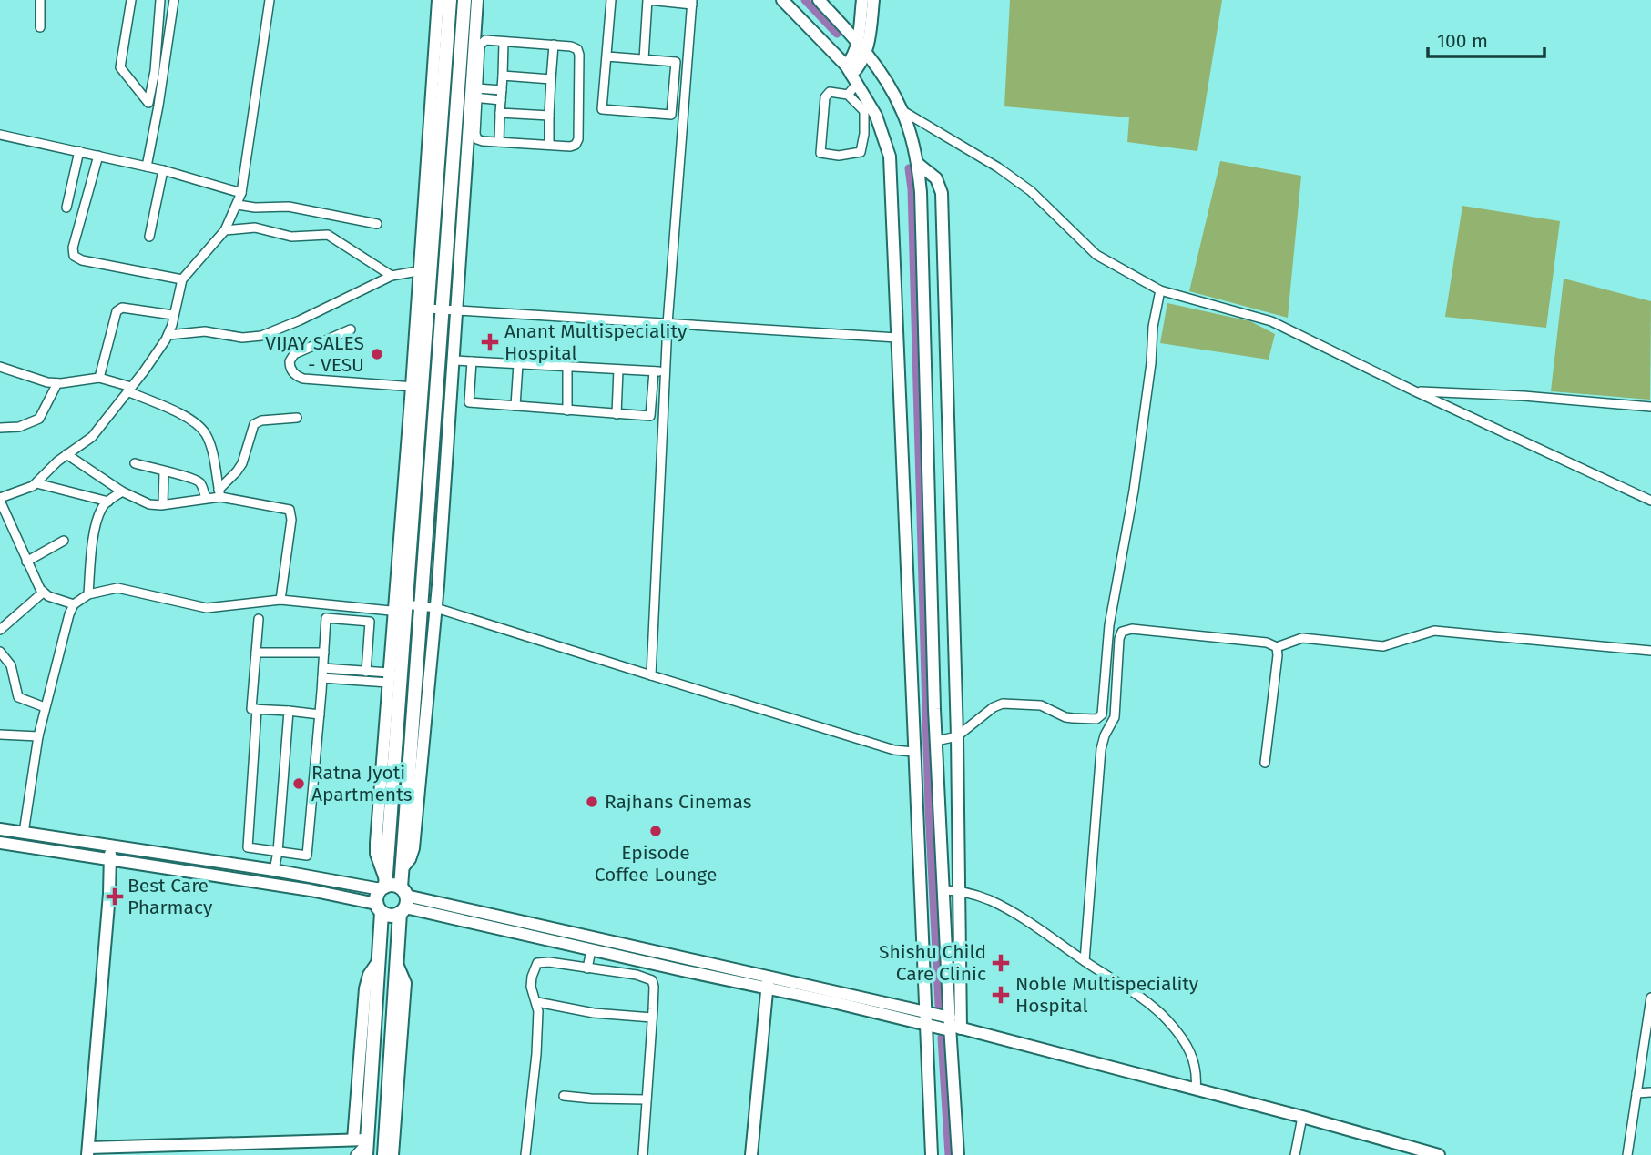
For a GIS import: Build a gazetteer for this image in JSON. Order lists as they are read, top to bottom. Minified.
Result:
{"places":{"health":["Anant Multispeciality Hospital","Best Care Pharmacy","Shishu Child Care Clinic","Noble Multispeciality Hospital"],"other":["VIJAY SALES - VESU","Ratna Jyoti Apartments","Rajhans Cinemas","Episode Coffee Lounge"]},"scale_bar":"100 m"}
